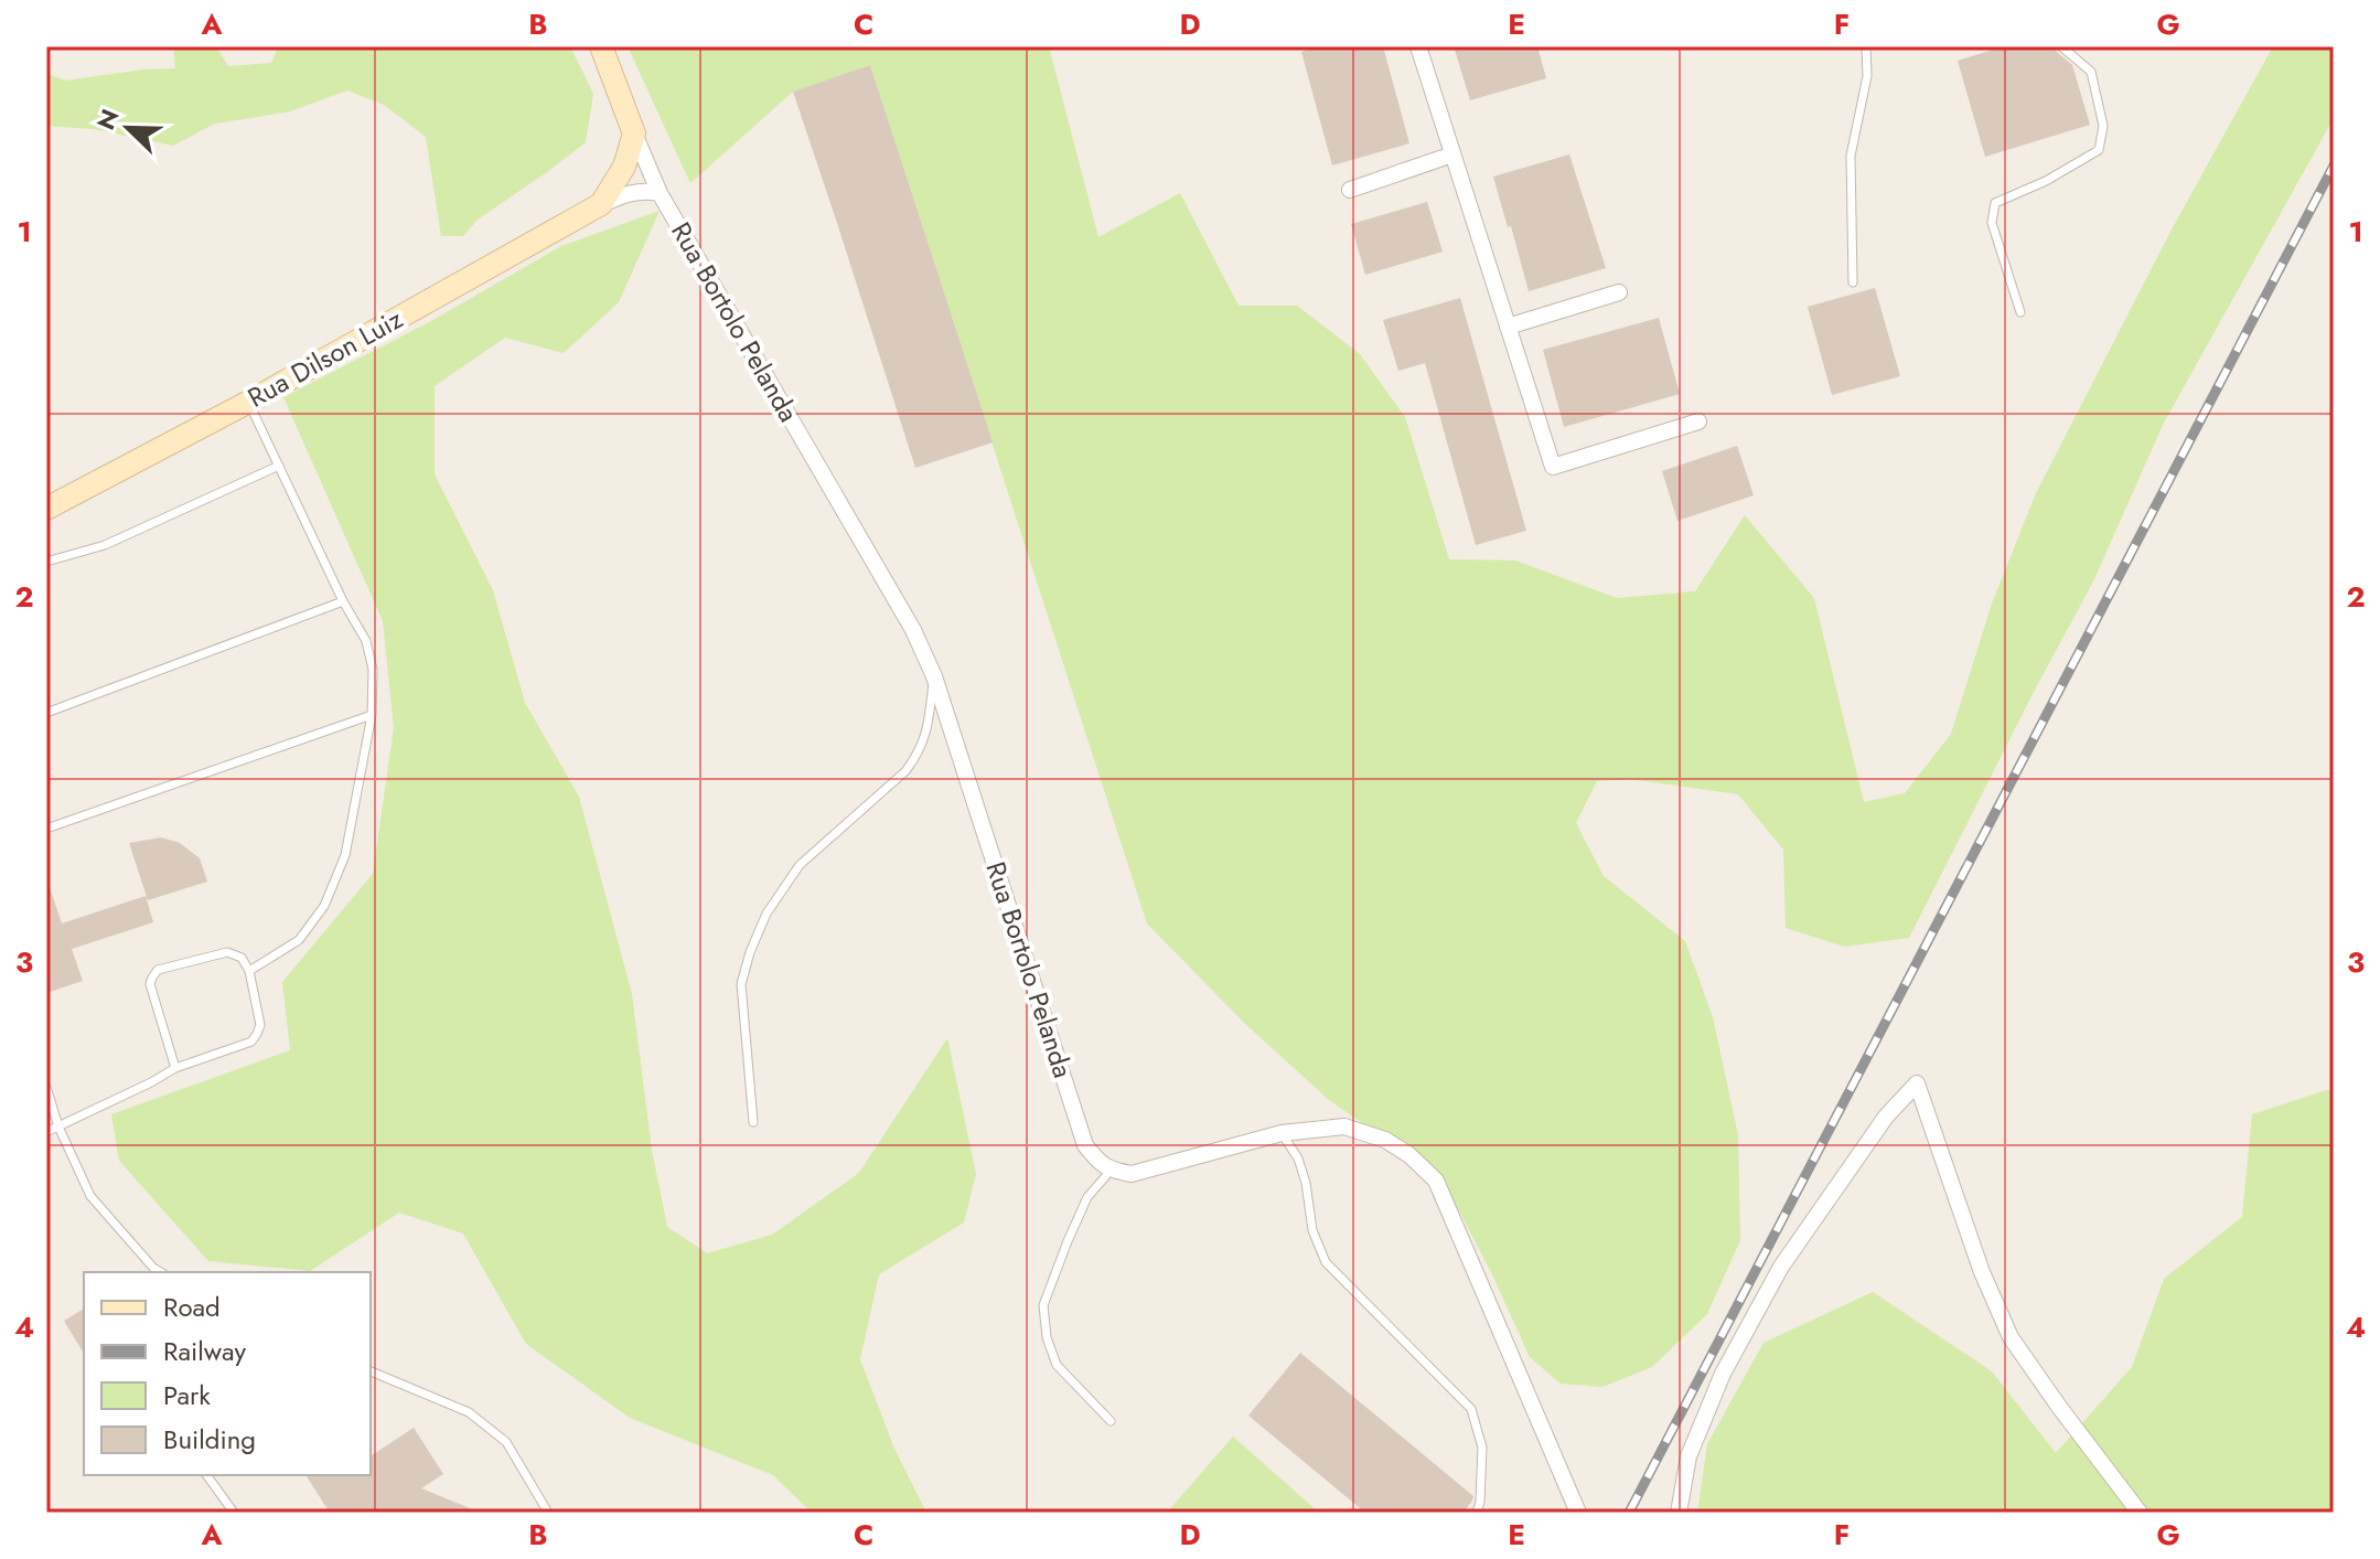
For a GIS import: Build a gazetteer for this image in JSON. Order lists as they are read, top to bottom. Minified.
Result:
{"streets":{"street":["Rua Bortolo Pelanda","Rua Dilson Luiz"]},"legend":["Road","Railway","Park","Building"],"north":"top left","grid":{"columns":["A","B","C","D","E","F","G"],"rows":["1","2","3","4"]}}
